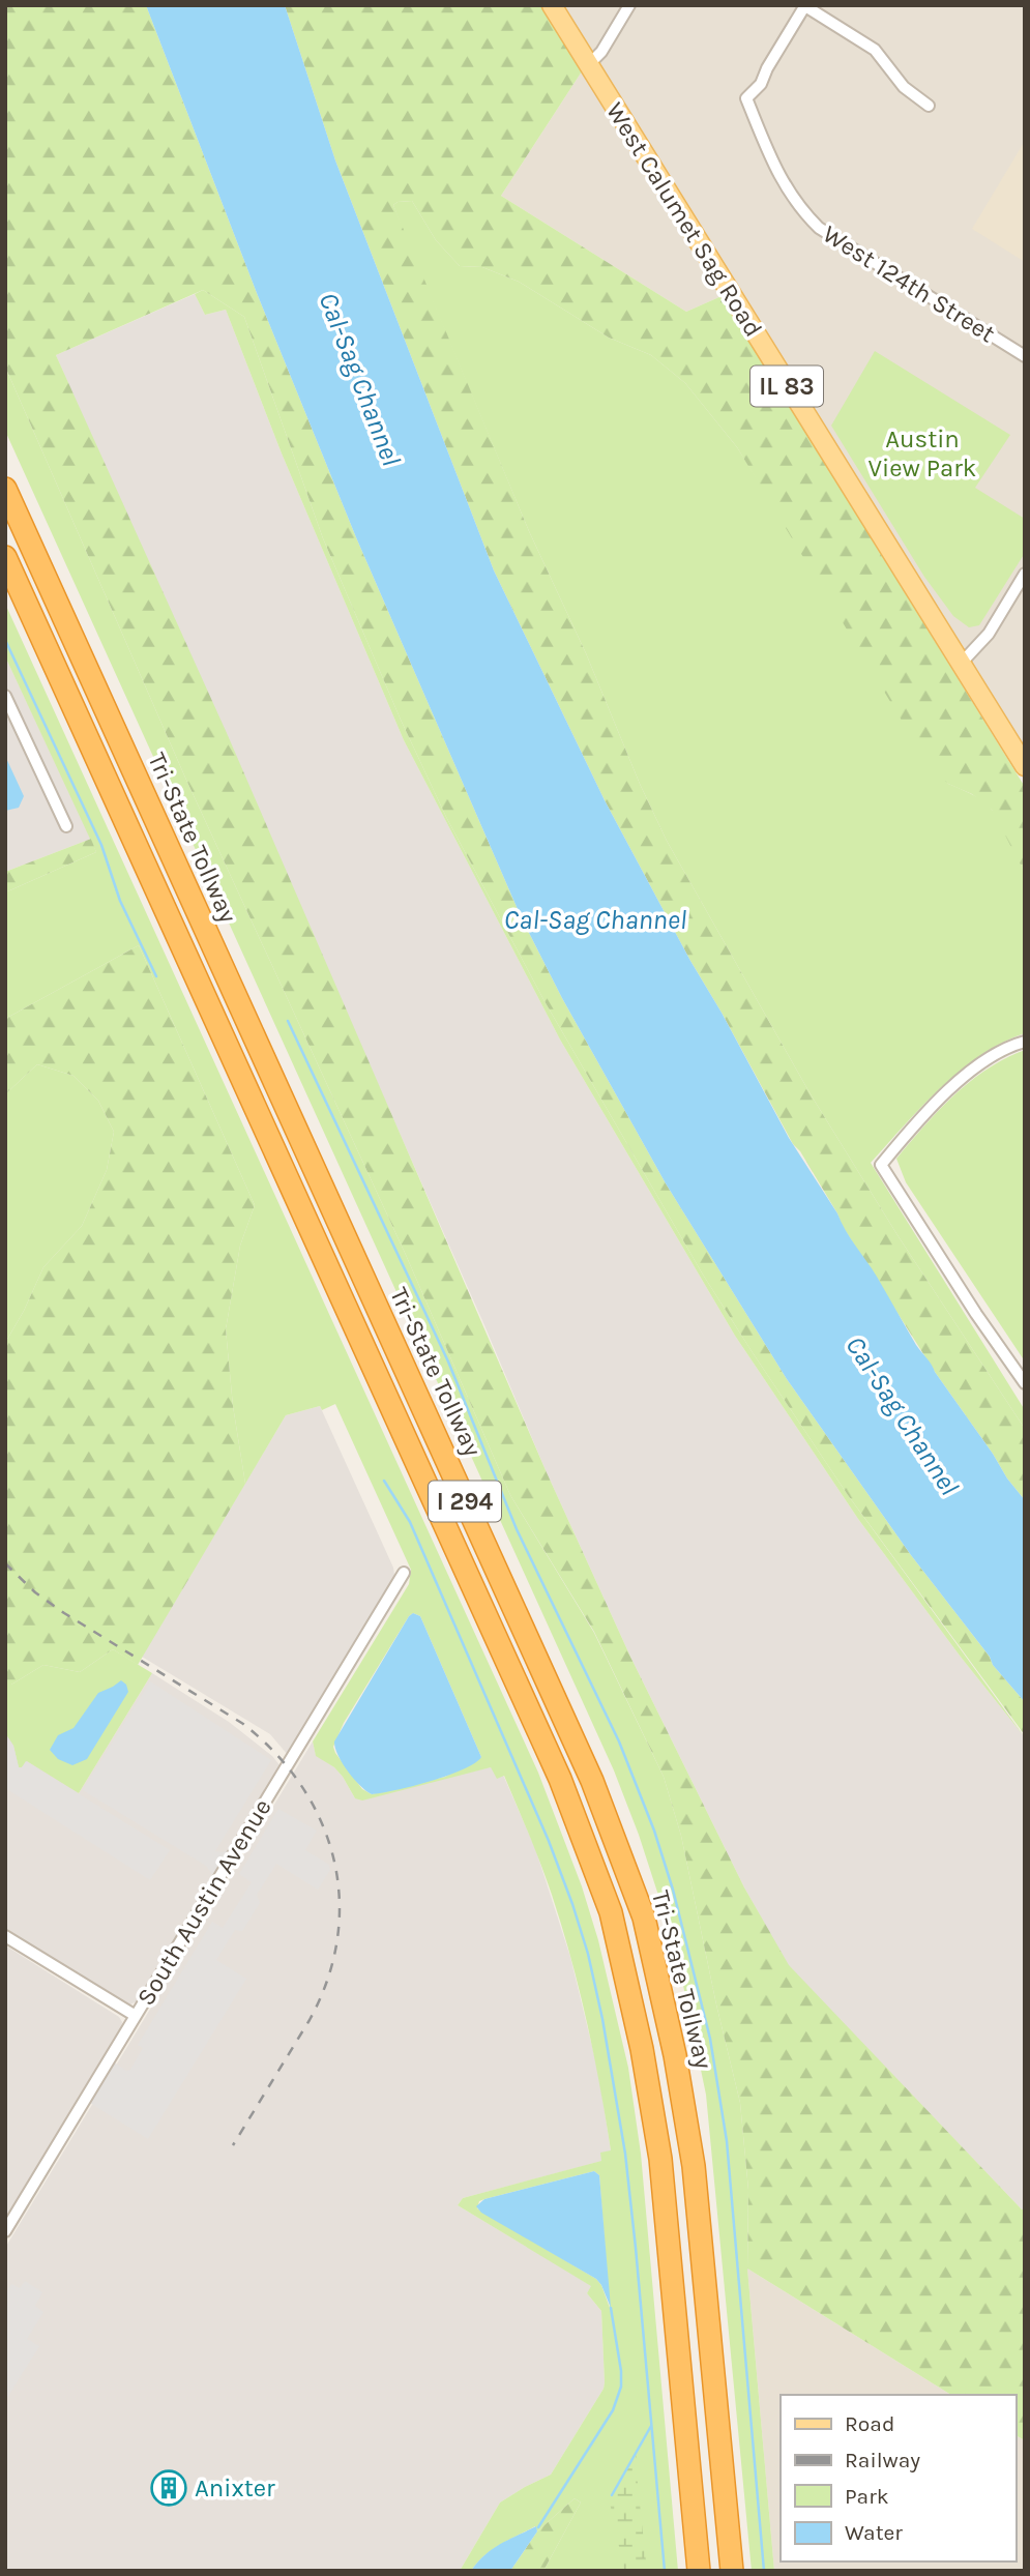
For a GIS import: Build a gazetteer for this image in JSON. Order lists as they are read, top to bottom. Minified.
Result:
{"streets":{"highway":["Tri-State Tollway","I 294"],"main road":["West Calumet Sag Road","IL 83"],"street":["West 124th Street","South Austin Avenue"]},"water":["Cal-Sag Channel"],"parks":["Austin View Park"],"places":{"building":["Anixter"]},"legend":["Road","Railway","Park","Water"]}
